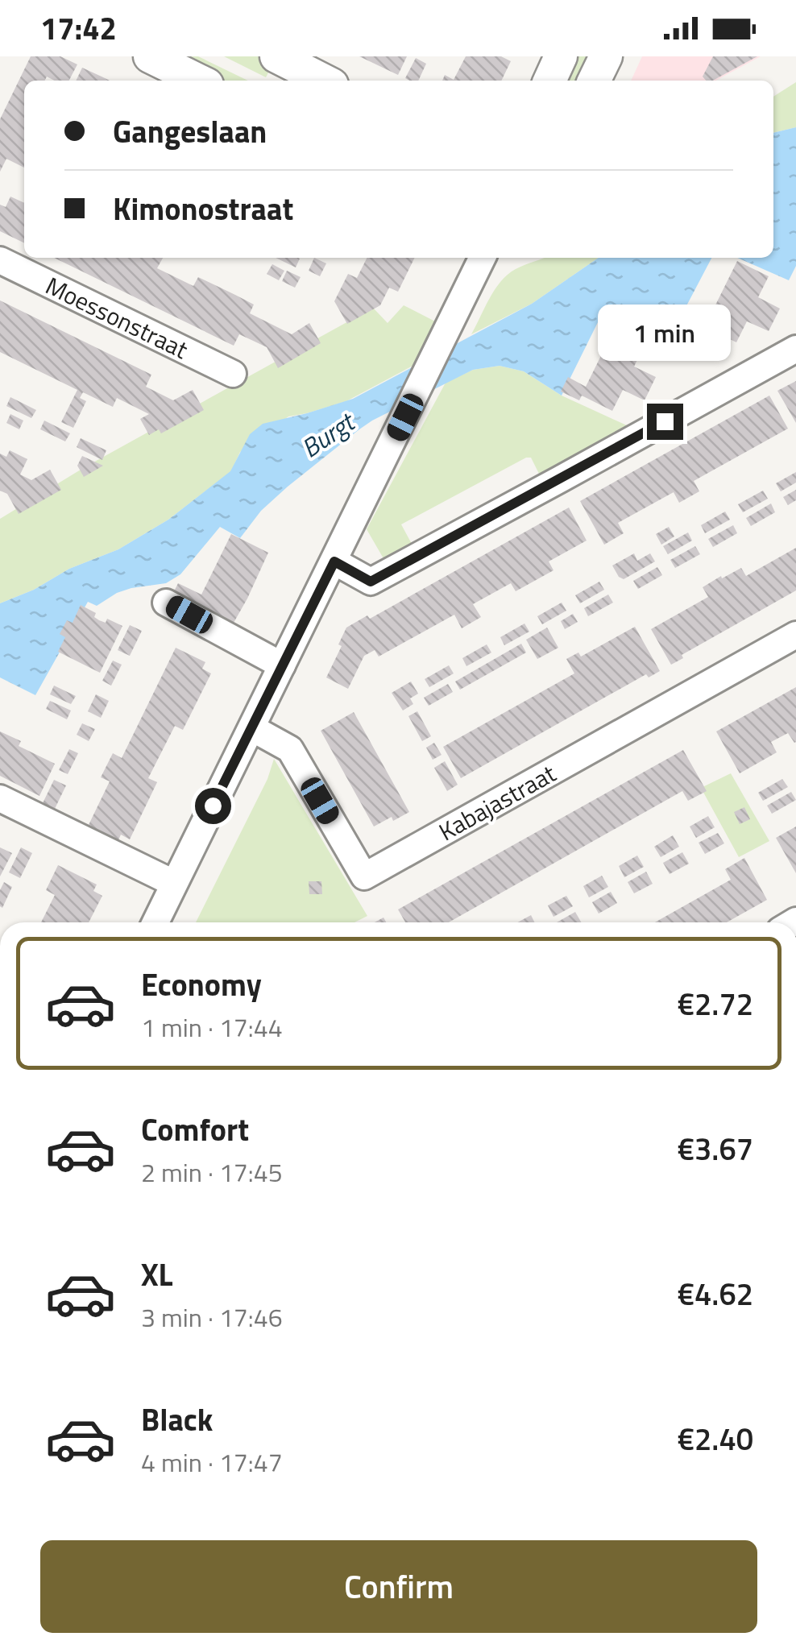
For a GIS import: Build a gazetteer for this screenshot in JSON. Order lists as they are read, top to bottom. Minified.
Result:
{"streets":{"street":["Moessonstraat","Kabajastraat"]},"water":["Burgt"],"page":{"status":"17:42","banner":["Gangeslaan","Kimonostraat"],"bubble":"1 min","list":[{"name":"Economy","note":"1 min · 17:44","value":"€2.72"},{"name":"Comfort","note":"2 min · 17:45","value":"€3.67"},{"name":"XL","note":"3 min · 17:46","value":"€4.62"},{"name":"Black","note":"4 min · 17:47","value":"€2.40"}],"buttons":"Confirm"}}
